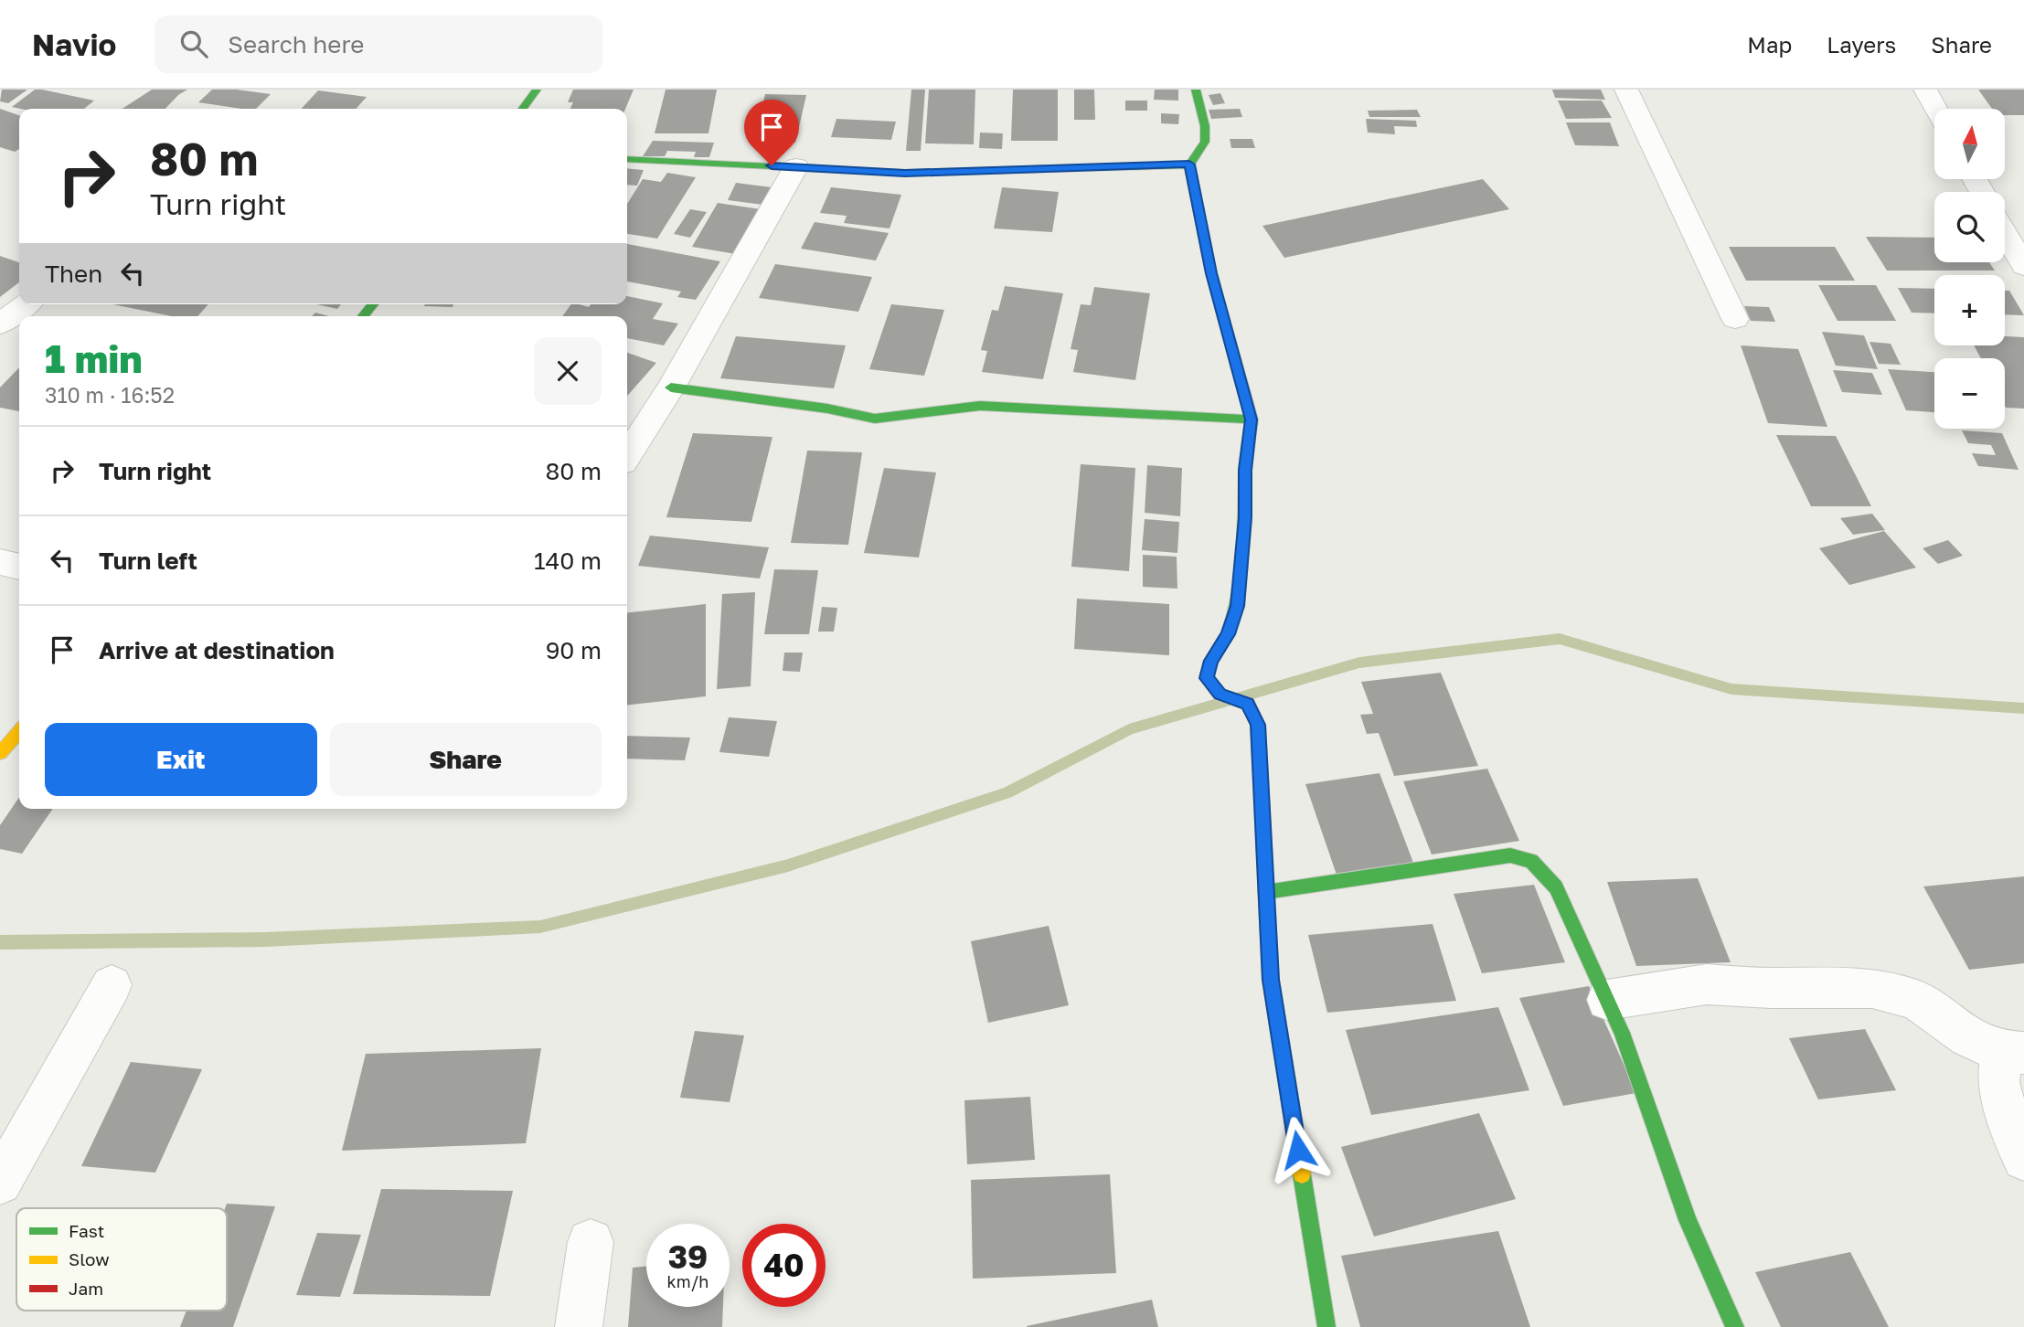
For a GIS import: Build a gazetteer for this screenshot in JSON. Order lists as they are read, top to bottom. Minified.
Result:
{"legend":["Fast","Slow","Jam"],"north":"top","page":{"header":"Navio","search":"Search here","nav":["Map","Layers","Share"],"map_buttons":["+","−"],"turn":["80 m","Turn right"],"then":"Then","heading":["1 min","310 m · 16:52"],"list":[{"name":"Turn right","value":"80 m"},{"name":"Turn left","value":"140 m"},{"name":"Arrive at destination","value":"90 m"}],"buttons":["Exit","Share"],"speed":"39 km/h","limit":"40"}}
